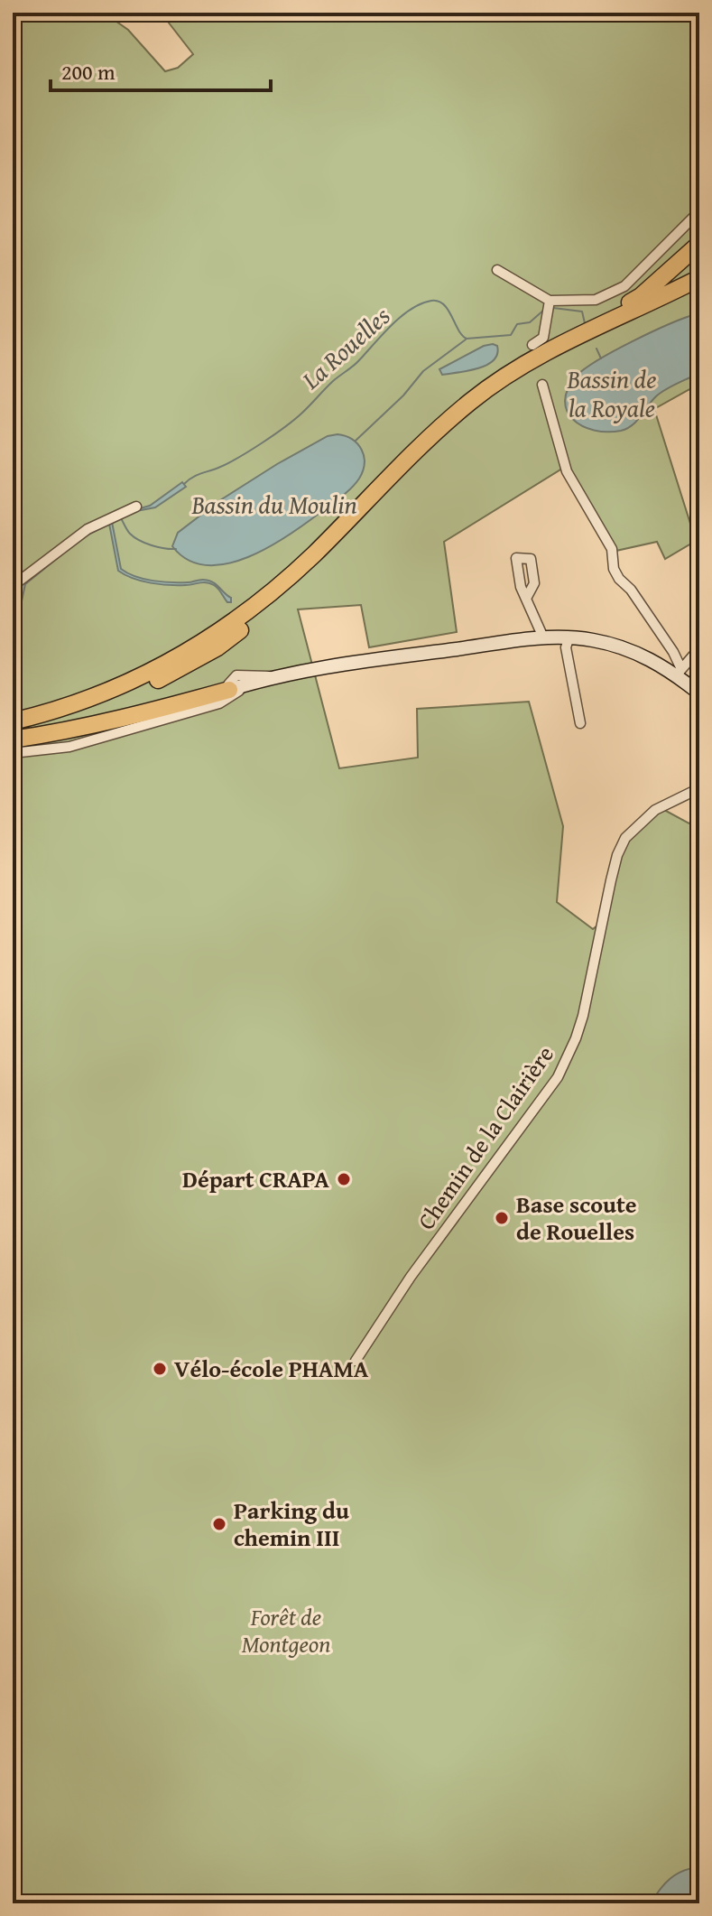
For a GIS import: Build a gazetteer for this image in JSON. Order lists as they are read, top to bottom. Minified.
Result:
{"streets":{"street":["Chemin de la Clairière"]},"water":["La Rouelles","Bassin de la Royale","Bassin du Moulin"],"parks":["Forêt de Montgeon"],"places":["Départ CRAPA","Base scoute de Rouelles","Vélo-école PHAMA","Parking du chemin III"],"scale_bar":"200 m"}
